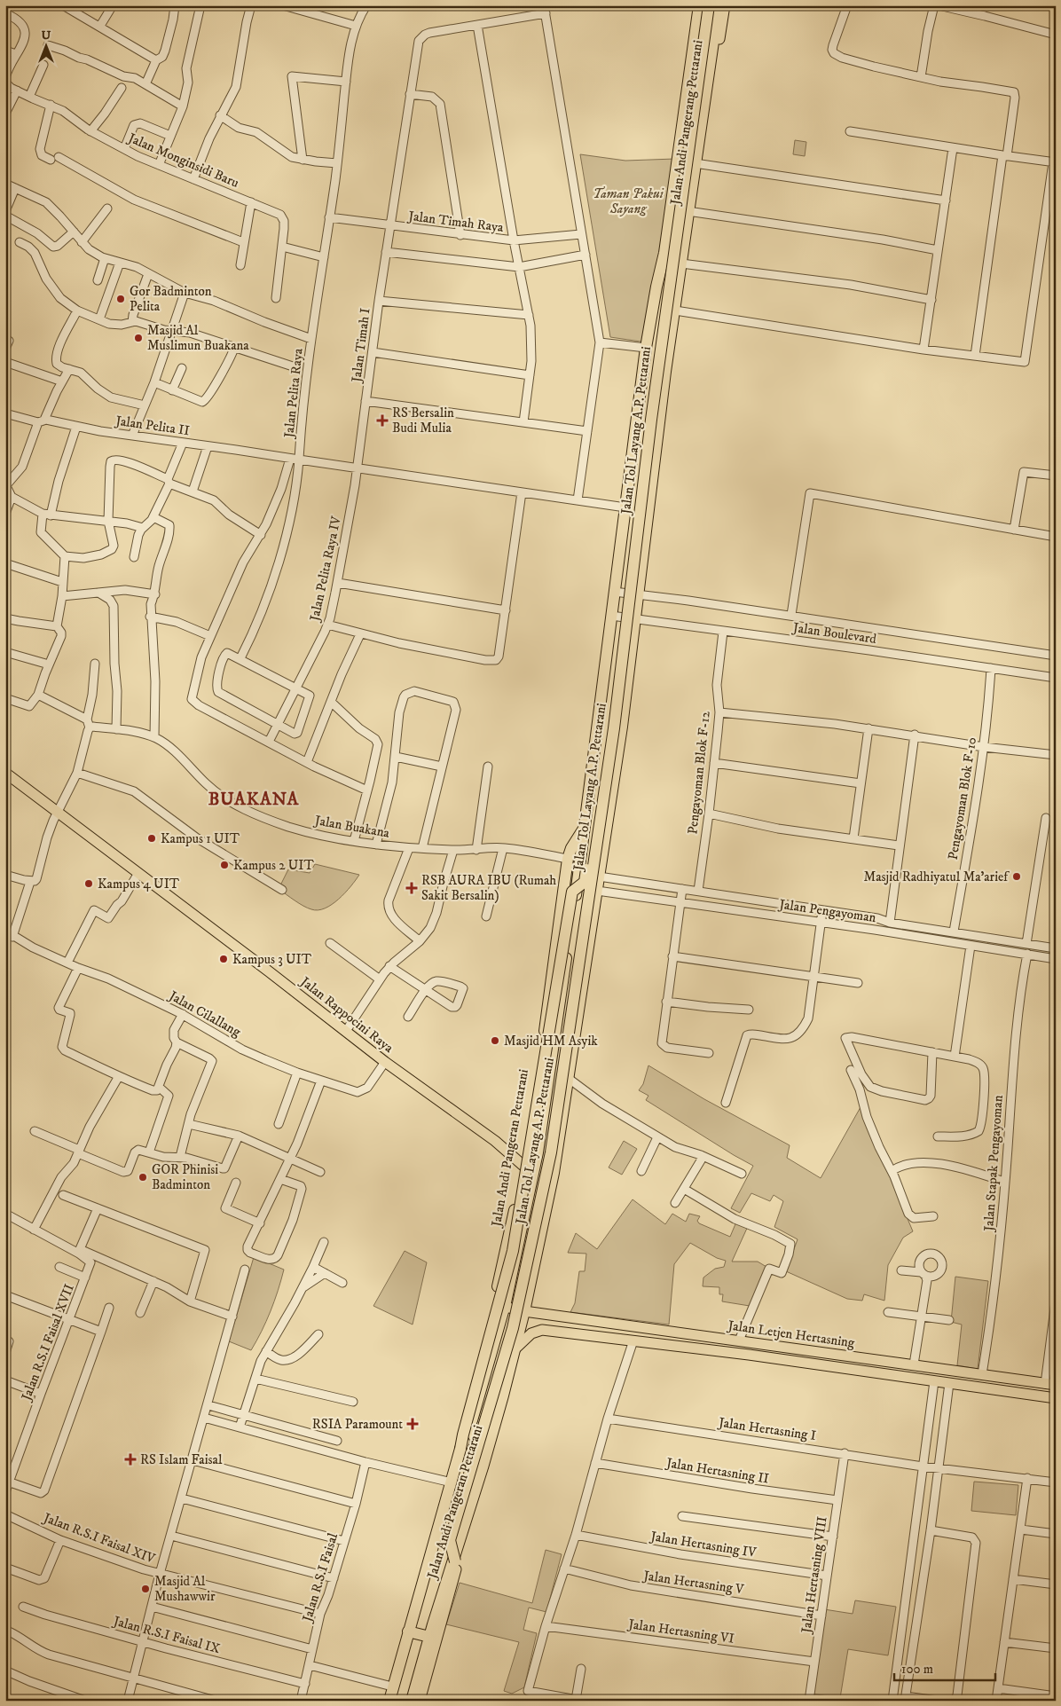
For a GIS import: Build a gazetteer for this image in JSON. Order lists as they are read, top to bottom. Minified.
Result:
{"streets":{"highway":["Jalan Andi Pangerang Pettarani","Jalan Tol Layang A.P. Pettarani","Jalan Andi Pangeran Pettarani"],"main road":["Jalan Rappocini Raya","Jalan Letjen Hertasning"],"street":["Jalan Monginsidi Baru","Jalan Timah Raya","Jalan Timah I","Jalan Pelita Raya","Jalan Pelita II","Jalan Pelita Raya IV","Jalan Boulevard","Pengayoman Blok F-12","Pengayoman Blok F-10","Jalan Buakana","Jalan Pengayoman","Jalan Cilallang","Jalan Stapak Pengayoman","Jalan R.S.I Faisal XVII","Jalan Hertasning I","Jalan Hertasning II","Jalan R.S.I Faisal XIV","Jalan Hertasning IV","Jalan Hertasning VIII","Jalan R.S.I Faisal","Jalan Hertasning V","Jalan Hertasning VI","Jalan R.S.I Faisal IX"]},"crossings":[["Jalan Andi Pangerang Pettarani","Jalan Boulevard"],["Jalan Andi Pangerang Pettarani","Jalan Pengayoman"],["Jalan Andi Pangerang Pettarani","Jalan Andi Pangeran Pettarani"],["Jalan Timah Raya","Jalan Timah I"],["Jalan Timah Raya","Jalan Pelita Raya"],["Jalan Timah I","Jalan Pelita Raya IV"],["Jalan Pelita Raya","Jalan Pelita II"],["Jalan Tol Layang A.P. Pettarani","Jalan Andi Pangeran Pettarani"],["Jalan Boulevard","Pengayoman Blok F-12"],["Jalan Boulevard","Pengayoman Blok F-10"],["Jalan Boulevard","Jalan Andi Pangeran Pettarani"],["Pengayoman Blok F-12","Jalan Pengayoman"],["Pengayoman Blok F-10","Jalan Pengayoman"],["Jalan Buakana","Jalan Andi Pangeran Pettarani"],["Jalan Pengayoman","Jalan Stapak Pengayoman"],["Jalan Cilallang","Jalan Rappocini Raya"],["Jalan Rappocini Raya","Jalan Andi Pangeran Pettarani"],["Jalan Andi Pangeran Pettarani","Jalan Letjen Hertasning"],["Jalan Stapak Pengayoman","Jalan Letjen Hertasning"],["Jalan Hertasning I","Jalan Hertasning VIII"],["Jalan Hertasning II","Jalan Hertasning VIII"],["Jalan R.S.I Faisal XIV","Jalan R.S.I Faisal"],["Jalan Hertasning IV","Jalan Hertasning VIII"],["Jalan Hertasning VIII","Jalan Hertasning V"],["Jalan Hertasning VIII","Jalan Hertasning VI"],["Jalan R.S.I Faisal","Jalan R.S.I Faisal IX"]],"districts":["BUAKANA"],"parks":["Taman Pakui Sayang"],"places":{"other":["Gor Badminton Pelita","Masjid Al Muslimun Buakana","Kampus 1 UIT","Kampus 2 UIT","Masjid Radhiyatul Ma'arief","Kampus 4 UIT","Kampus 3 UIT","Masjid HM Asyik","GOR Phinisi Badminton","Masjid Al Mushawwir"],"health":["RS Bersalin Budi Mulia","RSB AURA IBU (Rumah Sakit Bersalin)","RSIA Paramount","RS Islam Faisal"]},"scale_bar":"100 m","north":"top"}
